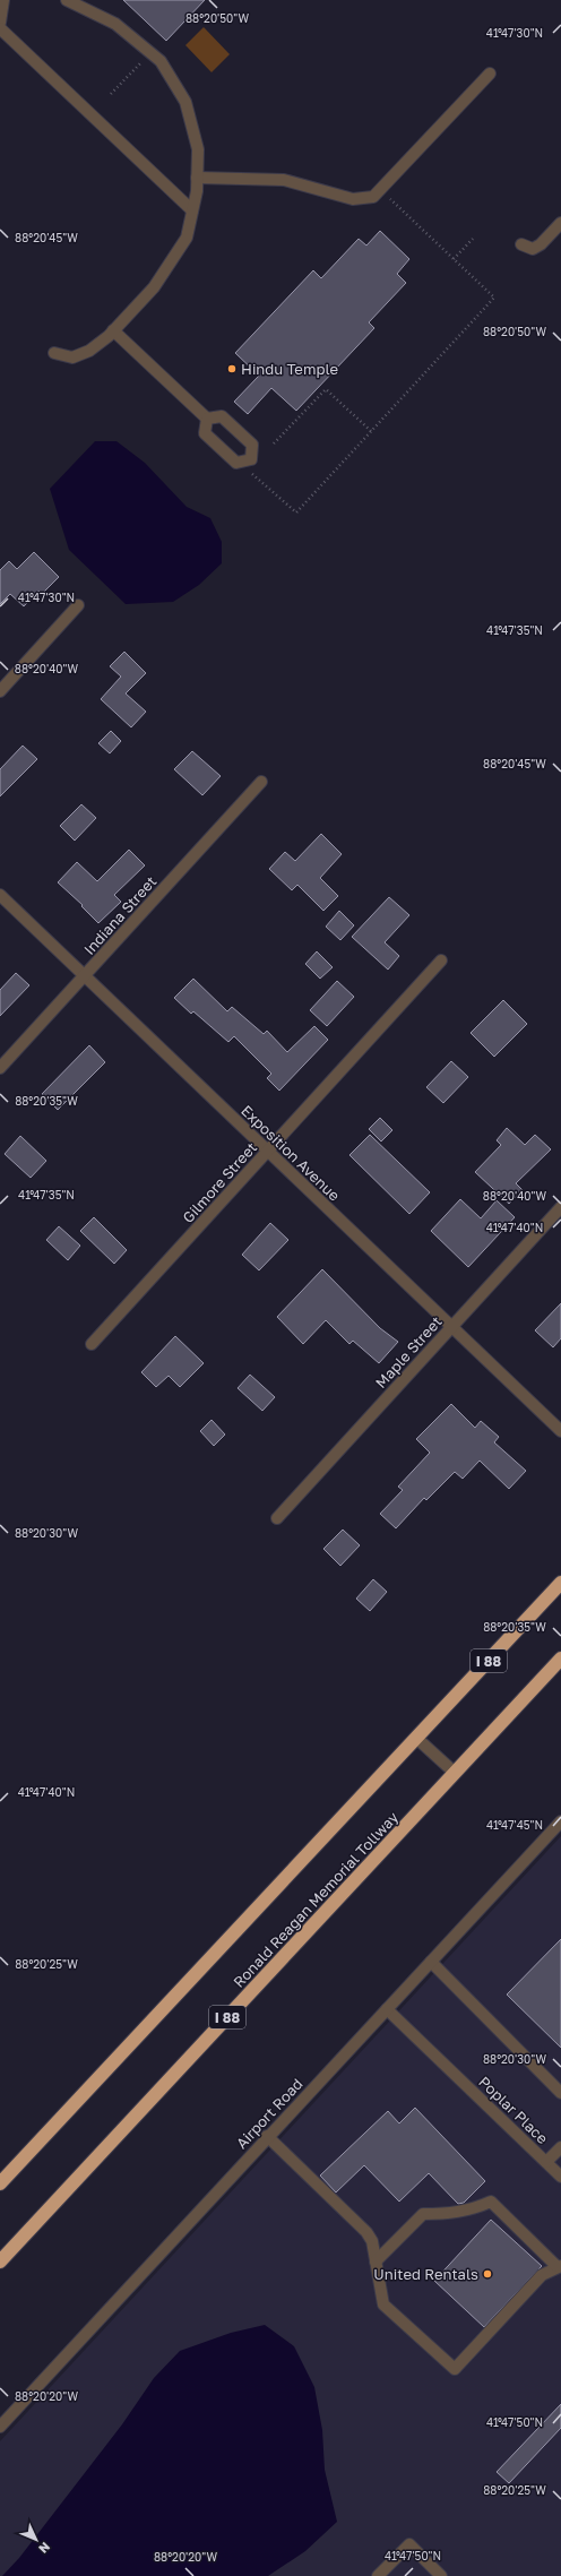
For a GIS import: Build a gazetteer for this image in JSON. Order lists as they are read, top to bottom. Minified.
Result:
{"streets":{"highway":["I 88","Ronald Reagan Memorial Tollway"],"street":["Indiana Street","Exposition Avenue","Gilmore Street","Maple Street","Poplar Place","Airport Road"]},"crossings":[["Indiana Street","Exposition Avenue"],["Exposition Avenue","Gilmore Street"],["Exposition Avenue","Maple Street"],["Poplar Place","Airport Road"]],"places":["Hindu Temple","United Rentals"],"north":"bottom right","coordinates":["88°20'50\"W","41°47'30\"N","88°20'45\"W","41°47'35\"N","88°20'40\"W","88°20'35\"W","41°47'40\"N","88°20'30\"W","41°47'45\"N","88°20'25\"W","88°20'20\"W","41°47'50\"N"]}
